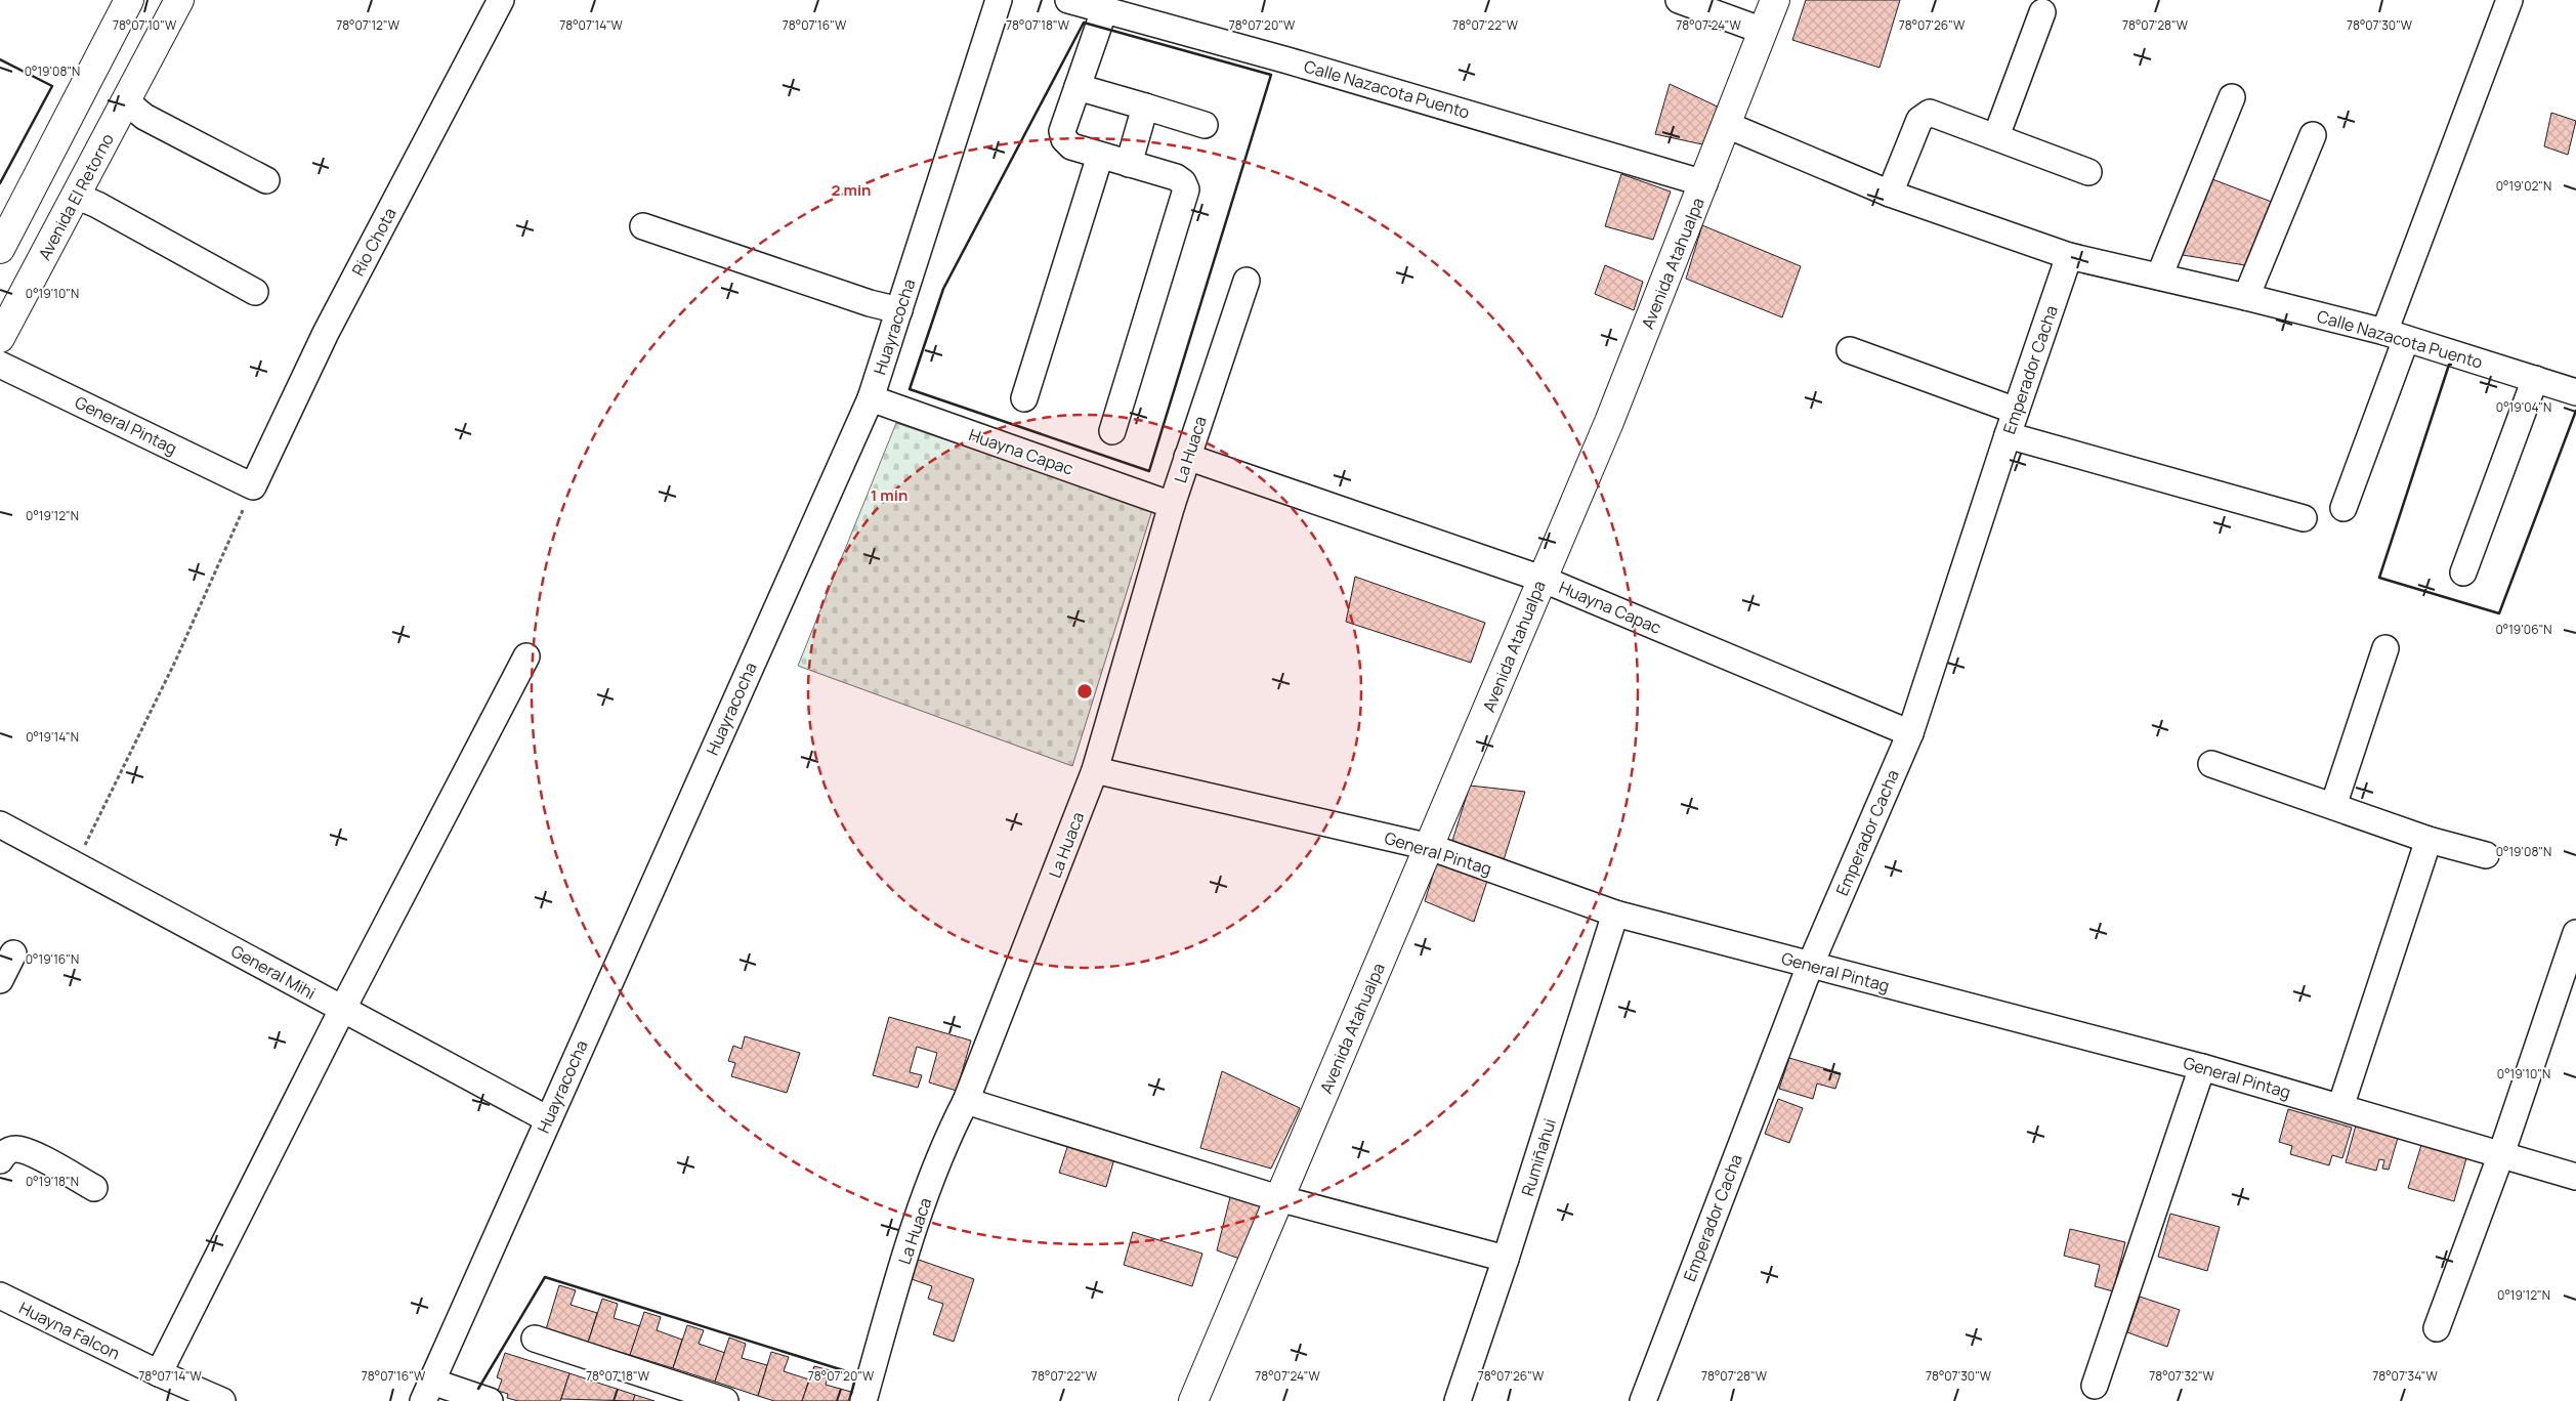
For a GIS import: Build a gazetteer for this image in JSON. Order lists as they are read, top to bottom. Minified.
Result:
{"streets":{"main road":["Avenida El Retorno","Avenida Atahualpa"],"street":["Calle Nazacota Puento","Rio Chota","Huayracocha","Emperador Cacha","General Pintag","La Huaca","Huayna Capac","General Mihi","Rumiñahui","Huayna Falcon"]},"crossings":[["Calle Nazacota Puento","Avenida Atahualpa"],["Calle Nazacota Puento","Emperador Cacha"],["Rio Chota","General Pintag"],["Avenida Atahualpa","General Pintag"],["Avenida Atahualpa","Huayna Capac"],["Huayracocha","Huayna Capac"],["Huayracocha","General Mihi"],["Emperador Cacha","General Pintag"],["Emperador Cacha","Huayna Capac"],["General Pintag","La Huaca"],["General Pintag","Rumiñahui"],["La Huaca","Huayna Capac"]],"coordinates":["78°07'10\"W","78°07'12\"W","78°07'14\"W","78°07'16\"W","78°07'18\"W","78°07'20\"W","78°07'22\"W","78°07'24\"W","78°07'26\"W","78°07'28\"W","78°07'30\"W","0°19'08\"N","0°19'02\"N","0°19'10\"N","0°19'04\"N","0°19'12\"N","0°19'06\"N","0°19'14\"N","0°19'16\"N","0°19'18\"N","78°07'32\"W","78°07'34\"W"],"rings":["2 min","1 min"]}
